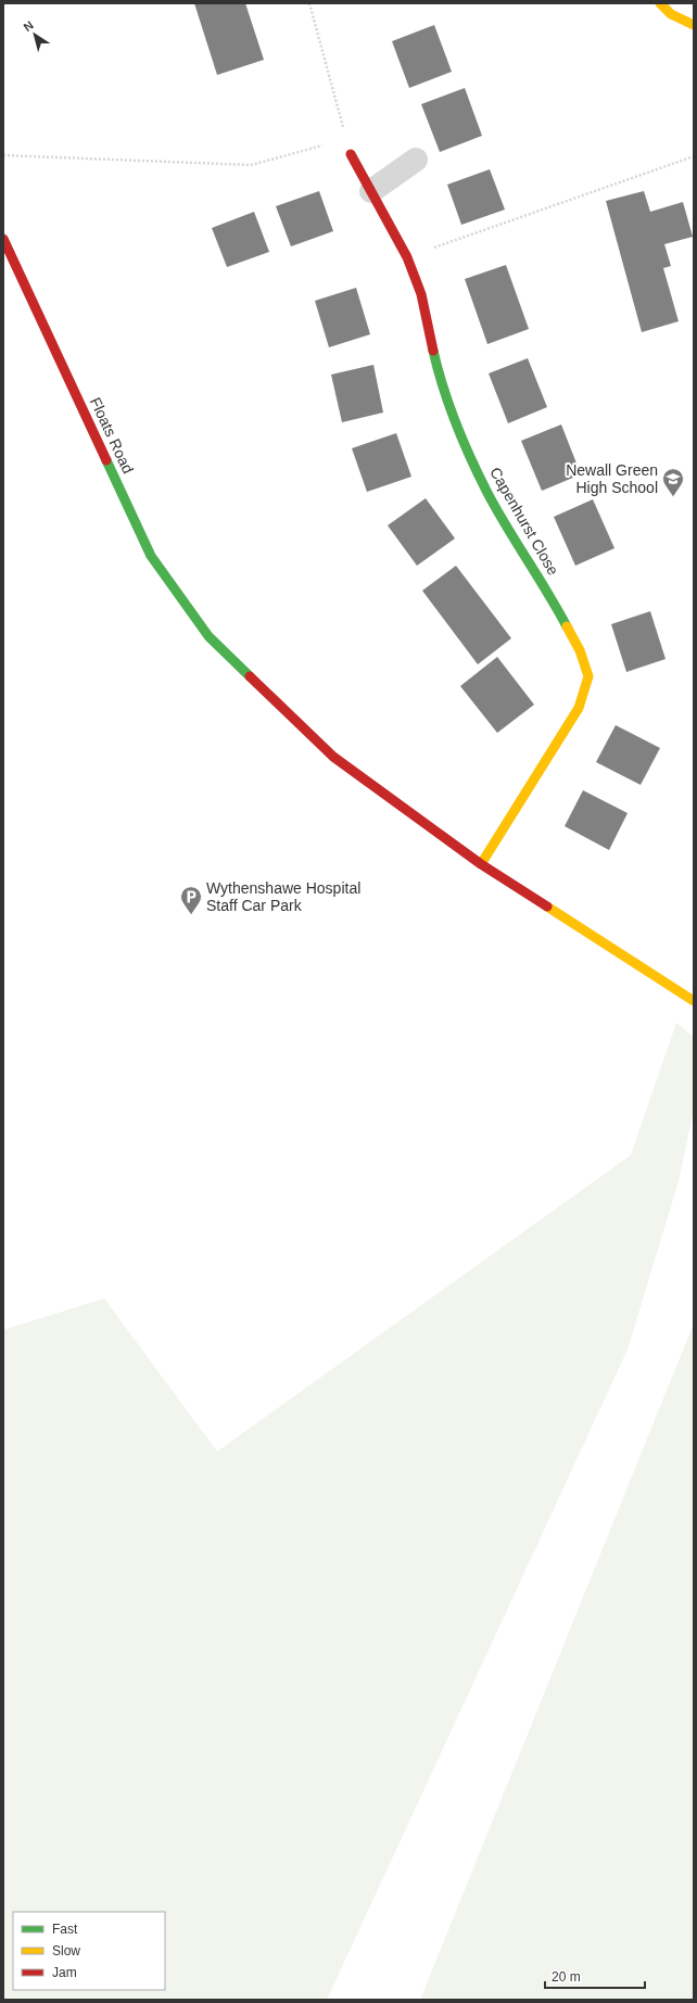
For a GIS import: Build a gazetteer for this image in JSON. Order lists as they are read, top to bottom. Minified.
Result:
{"streets":{"street":["Floats Road","Capenhurst Close"]},"crossings":[["Floats Road","Capenhurst Close"]],"places":{"school or university":["Newall Green High School"],"parking":["Wythenshawe Hospital Staff Car Park"]},"legend":["Fast","Slow","Jam"],"scale_bar":"20 m","north":"top left"}
